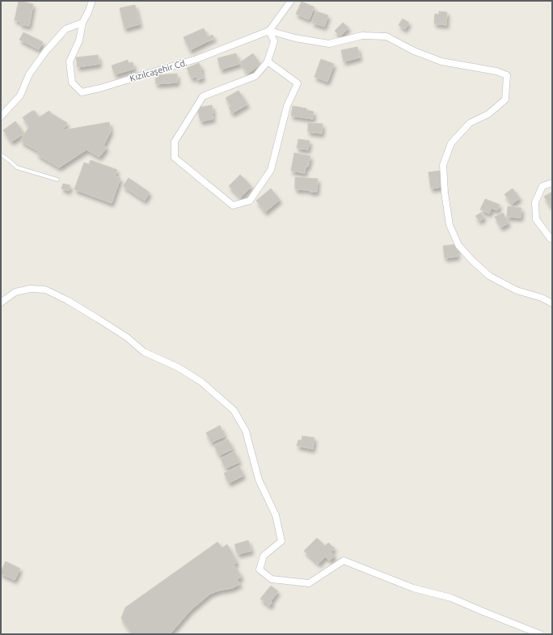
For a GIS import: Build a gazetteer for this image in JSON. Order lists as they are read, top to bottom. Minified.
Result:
{"streets":{"street":["Kızılcaşehir Cd."]}}
